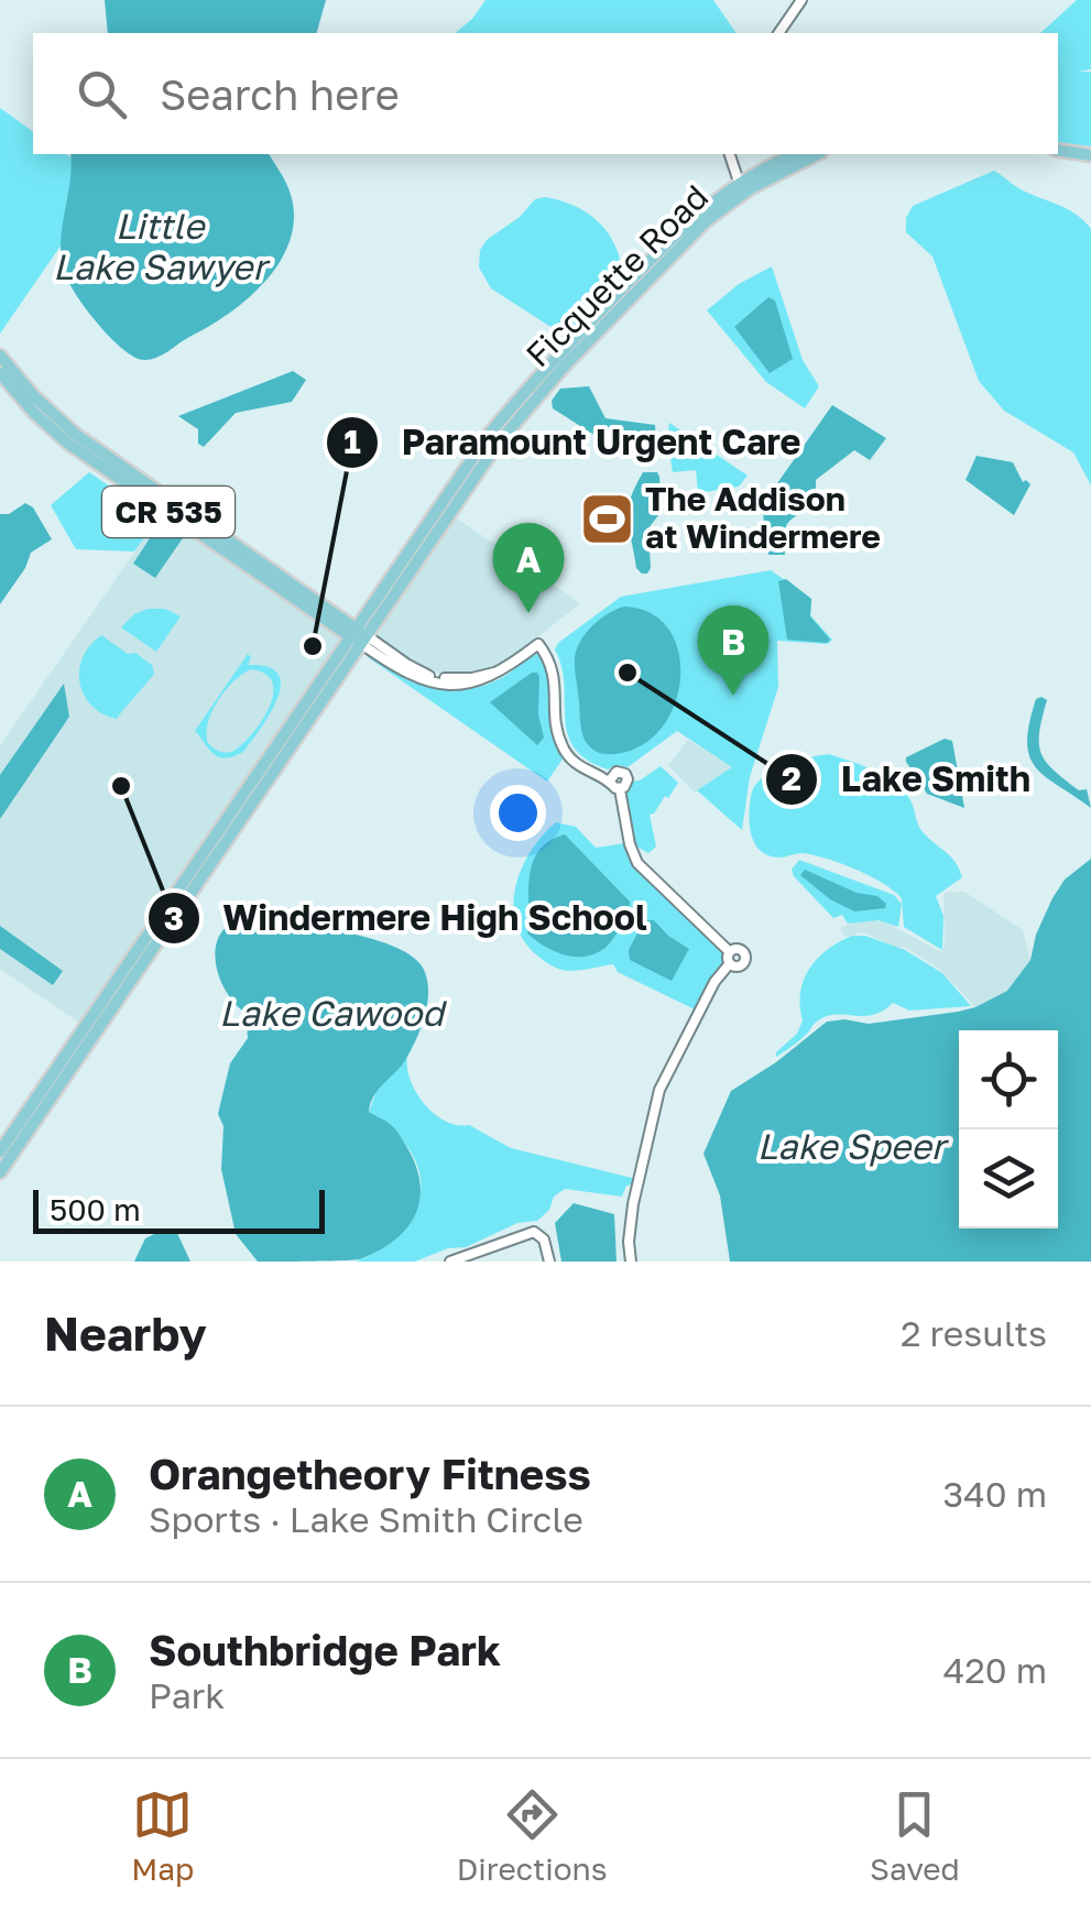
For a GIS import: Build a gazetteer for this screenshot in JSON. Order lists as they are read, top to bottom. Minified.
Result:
{"streets":{"main road":["Ficquette Road","CR 535"]},"crossings":[["Ficquette Road","CR 535"]],"water":["Little Lake Sawyer","Lake Cawood","Lake Speer"],"places":{"sports":["The Addison at Windermere"],"other":["Paramount Urgent Care","Lake Smith","Windermere High School"]},"scale_bar":"500 m","page":{"search":"Search here","pins":["A","B"],"scale":"500 m","heading":["Nearby","2 results"],"list":[{"mark":"A","name":"Orangetheory Fitness","note":"Sports · Lake Smith Circle","value":"340 m"},{"mark":"B","name":"Southbridge Park","note":"Park","value":"420 m"}],"nav":["Map","Directions","Saved"]}}
